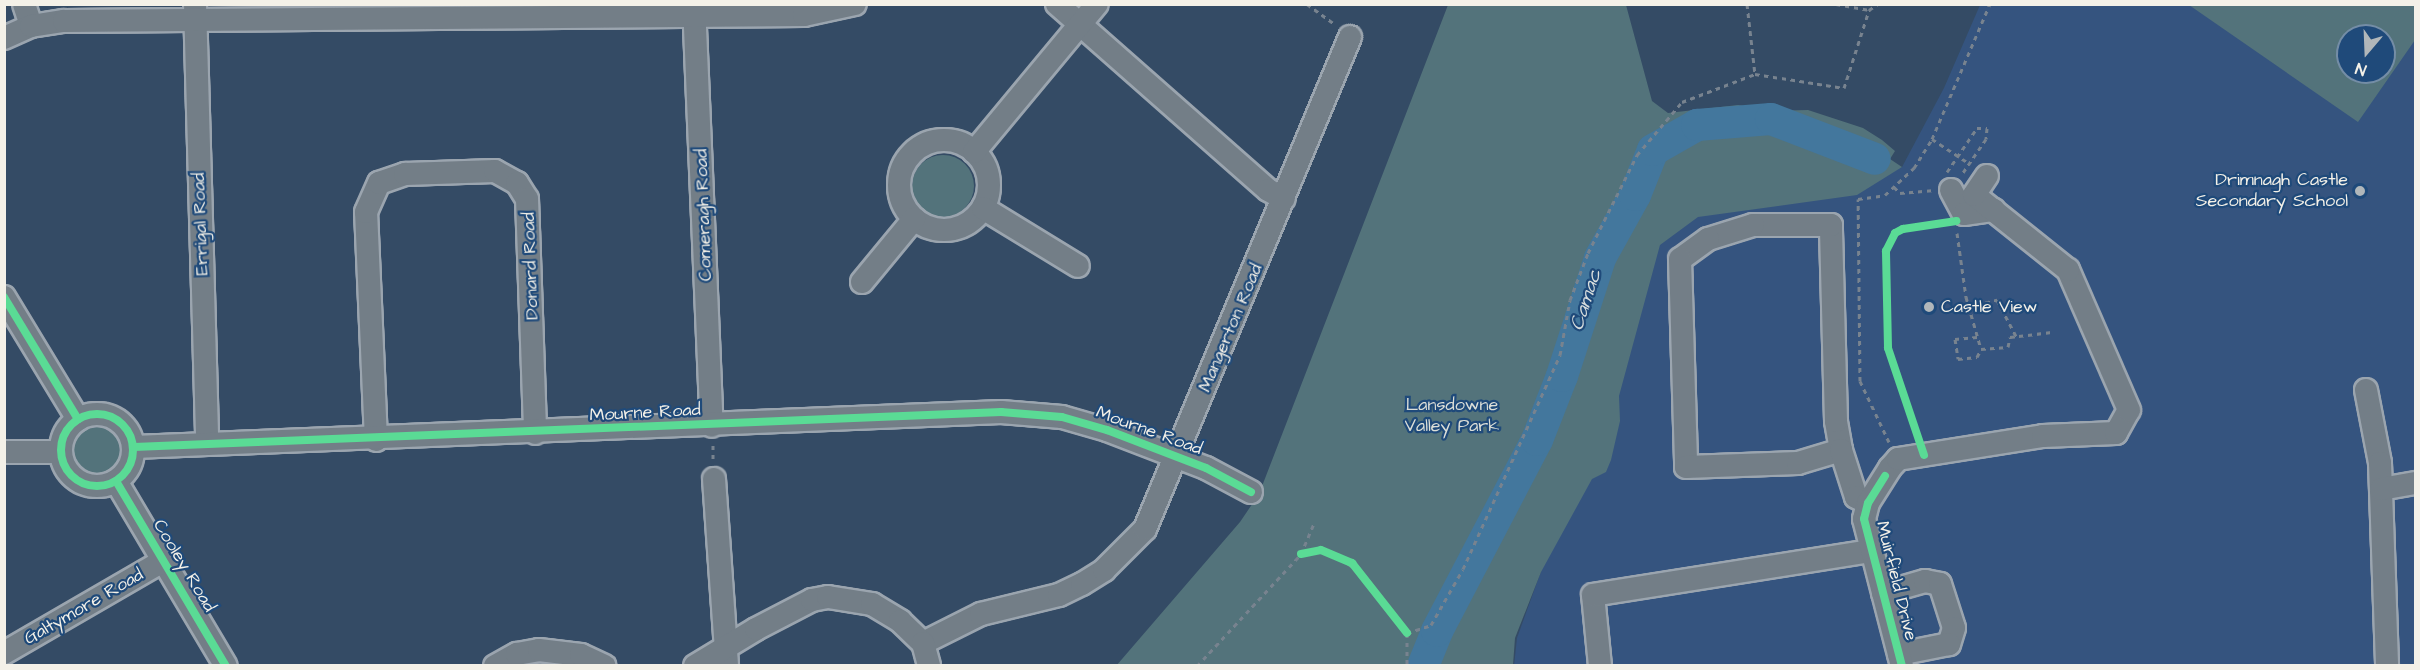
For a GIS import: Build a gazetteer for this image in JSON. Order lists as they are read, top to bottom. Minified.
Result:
{"streets":{"street":["Comeragh Road","Errigal Road","Donard Road","Mangerton Road","Mourne Road","Cooley Road","Muirfield Drive","Galtymore Road"]},"crossings":[["Comeragh Road","Mourne Road"],["Errigal Road","Mourne Road"],["Donard Road","Mourne Road"],["Mangerton Road","Mourne Road"],["Mourne Road","Cooley Road"],["Cooley Road","Galtymore Road"]],"water":["Camac"],"parks":["Lansdowne Valley Park"],"places":["Drimnagh Castle Secondary School","Castle View"],"north":"bottom"}
